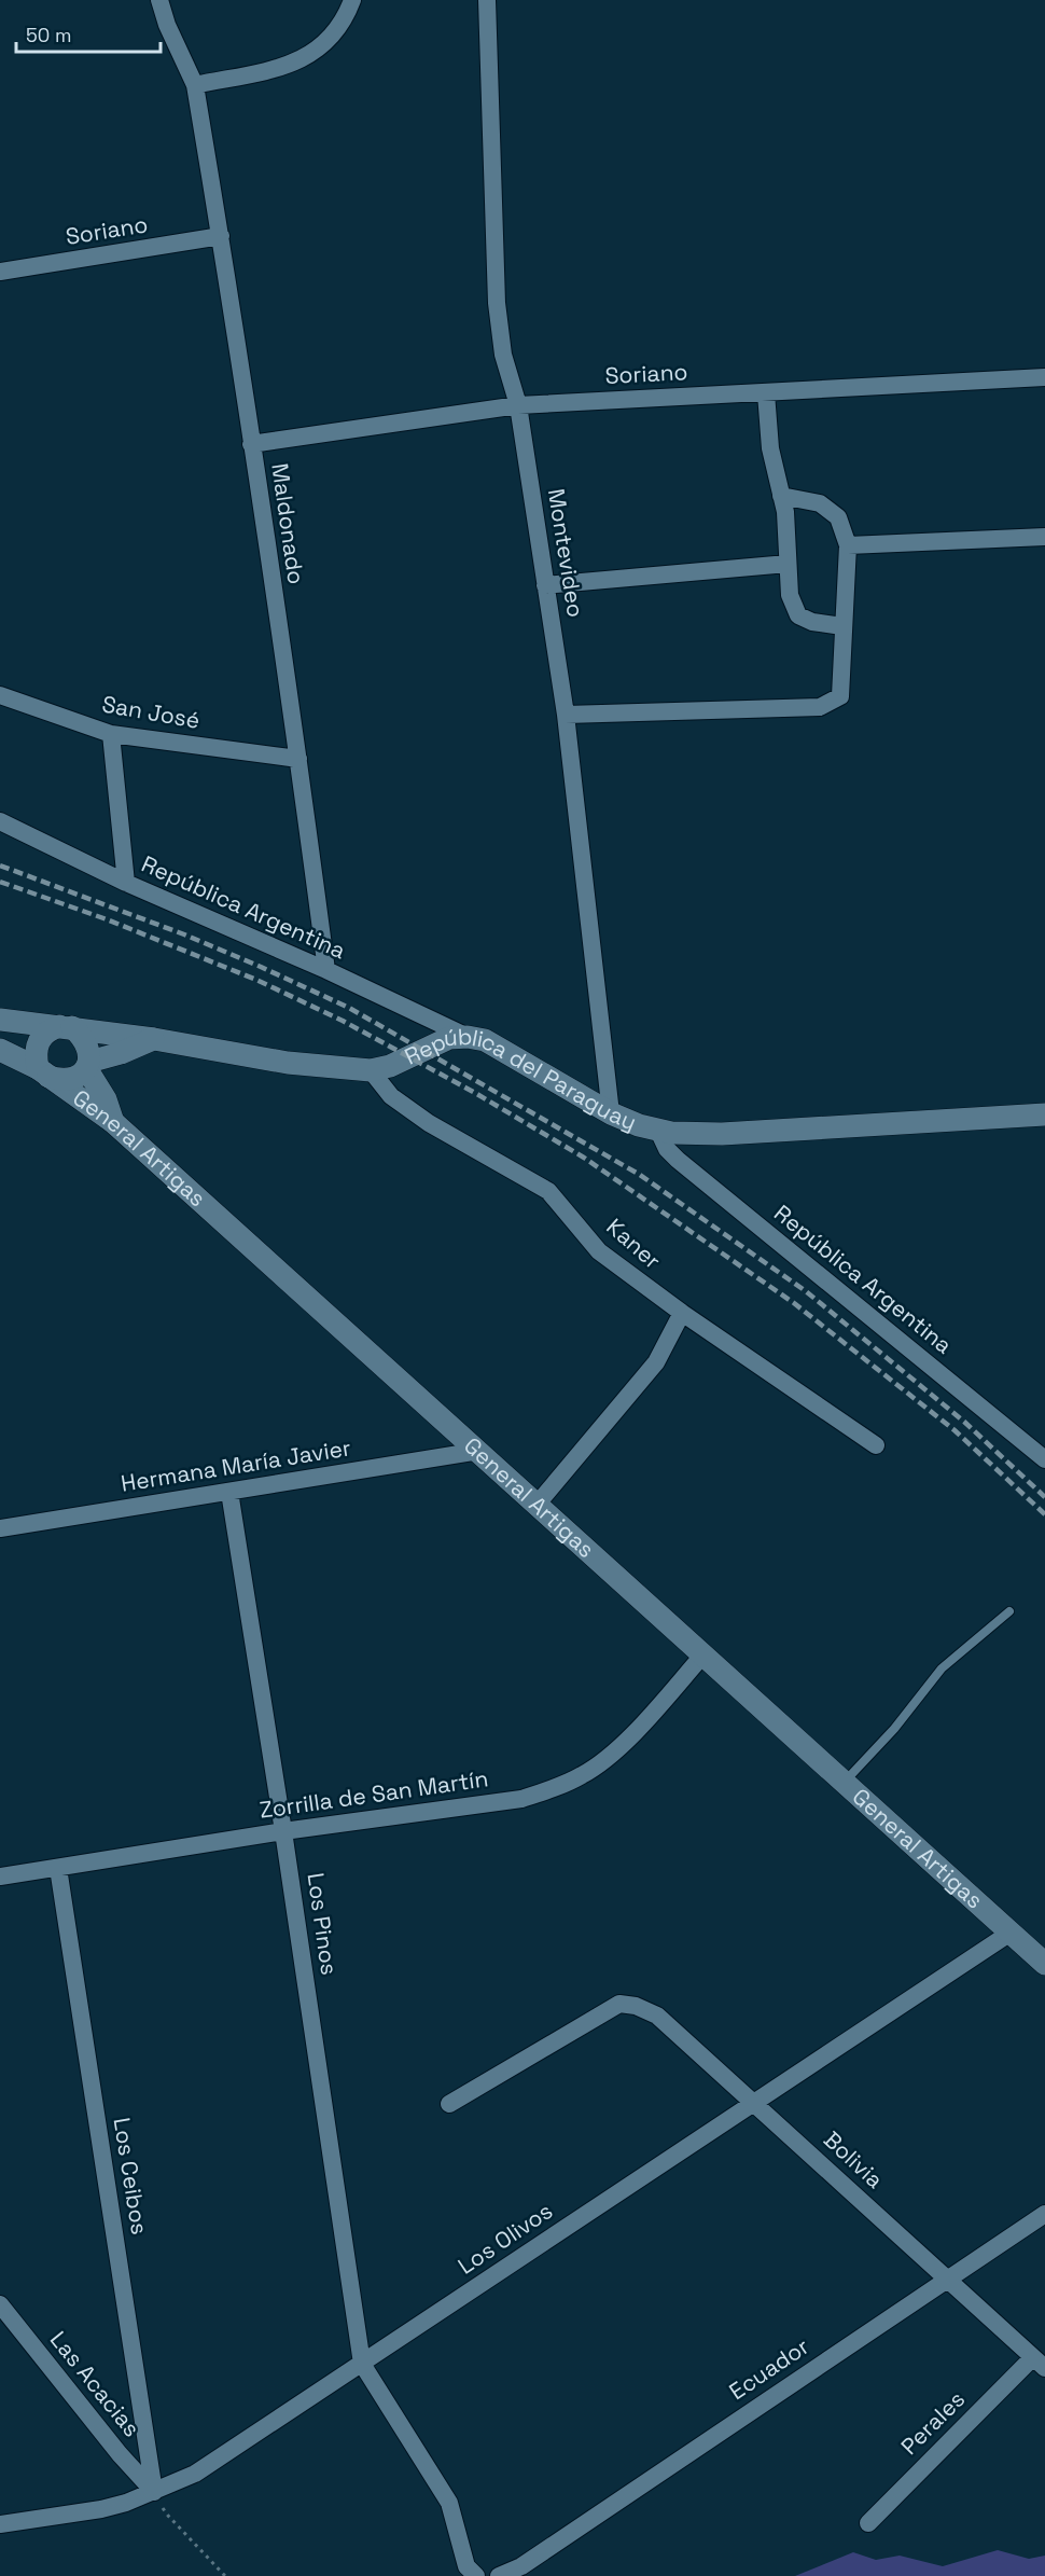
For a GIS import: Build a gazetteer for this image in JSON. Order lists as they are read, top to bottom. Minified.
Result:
{"streets":{"street":["Soriano","Maldonado","Montevideo","San José","República Argentina","República del Paraguay","General Artigas","Kaner","Hermana María Javier","Zorrilla de San Martín","Los Pinos","Bolivia","Los Ceibos","Los Olivos","Ecuador","Las Acacias","Perales"]},"crossings":[["Soriano","Maldonado"],["Soriano","Montevideo"],["Maldonado","San José"],["Maldonado","República Argentina"],["Montevideo","República del Paraguay"],["República Argentina","República del Paraguay"],["República del Paraguay","General Artigas"],["República del Paraguay","Kaner"],["General Artigas","Hermana María Javier"],["General Artigas","Zorrilla de San Martín"],["General Artigas","Los Olivos"],["Hermana María Javier","Los Pinos"],["Zorrilla de San Martín","Los Pinos"],["Zorrilla de San Martín","Los Ceibos"],["Los Pinos","Los Olivos"],["Bolivia","Los Olivos"],["Bolivia","Ecuador"],["Bolivia","Perales"],["Los Ceibos","Los Olivos"],["Los Ceibos","Las Acacias"],["Los Olivos","Las Acacias"]],"scale_bar":"50 m"}
